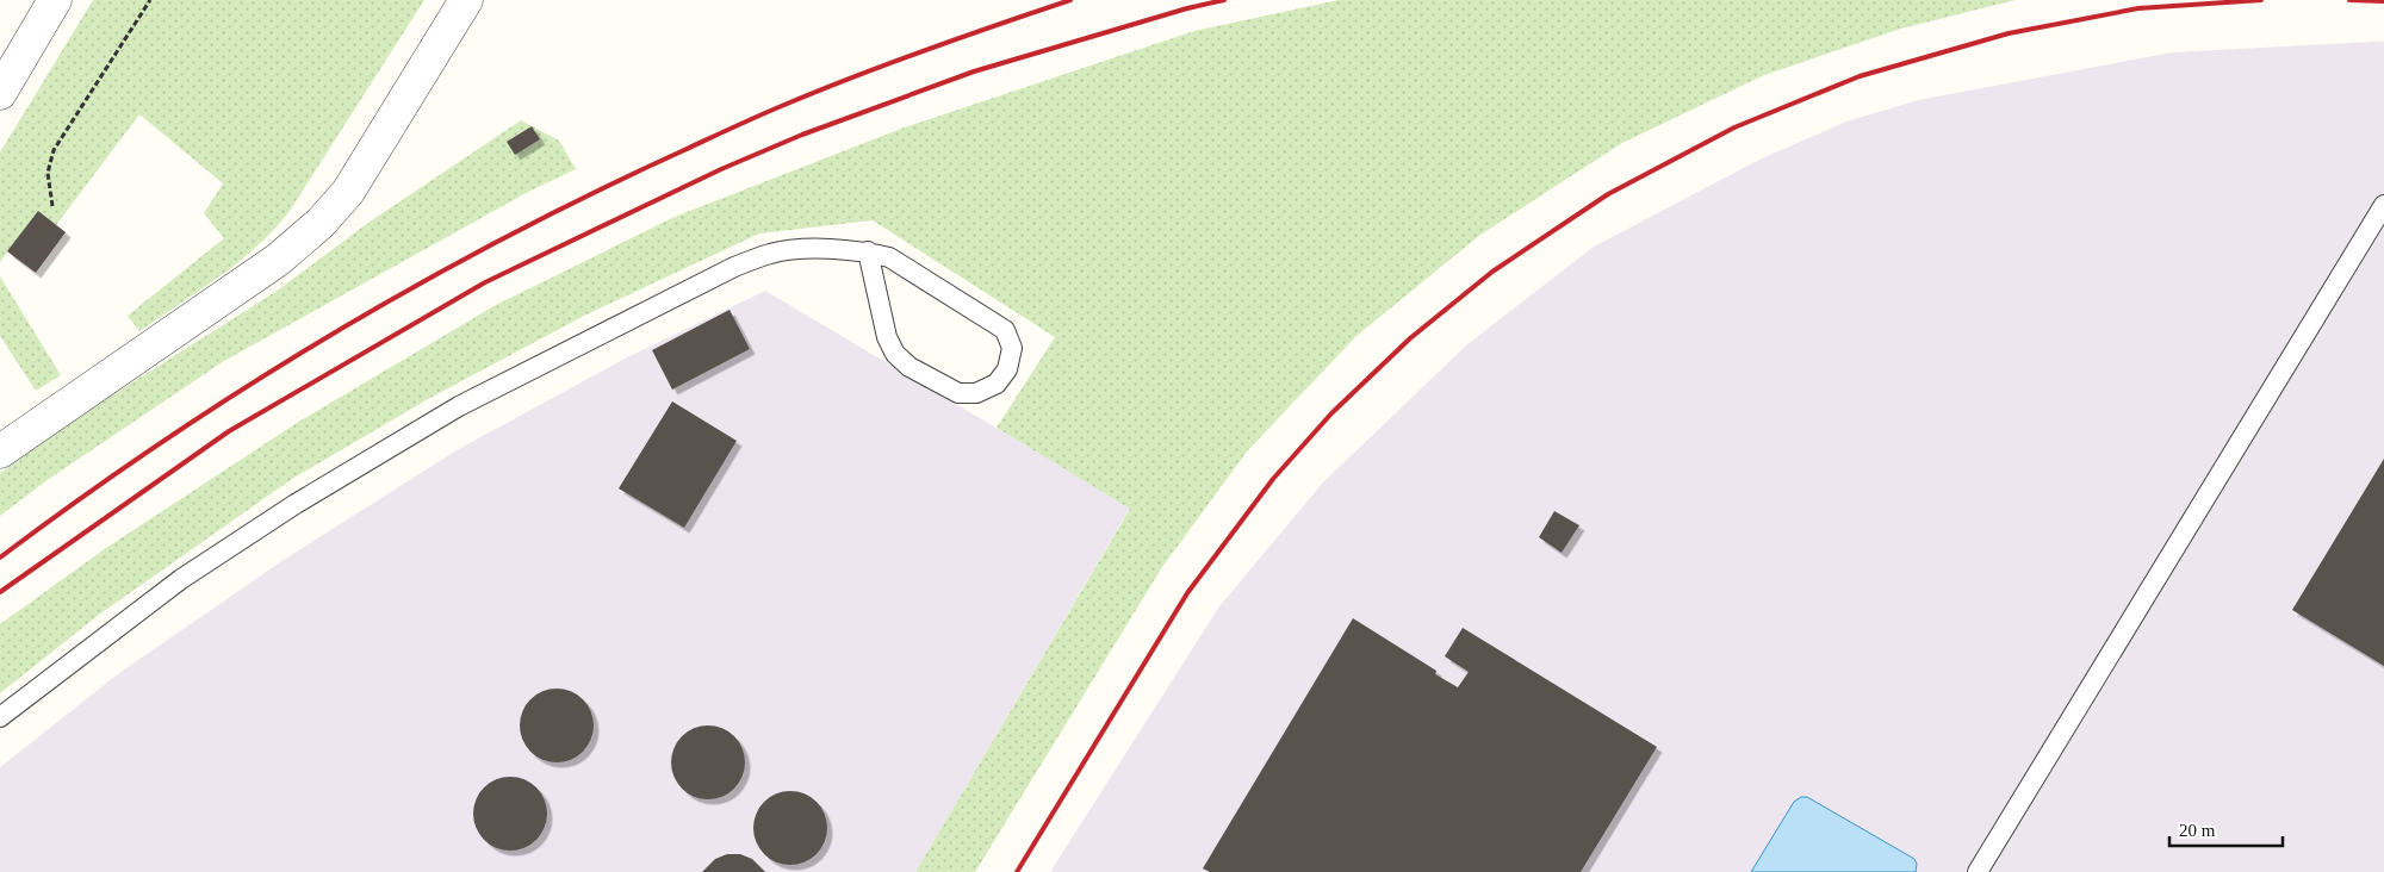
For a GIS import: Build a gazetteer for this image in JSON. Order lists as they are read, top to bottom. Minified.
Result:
{"scale_bar":"20 m"}
